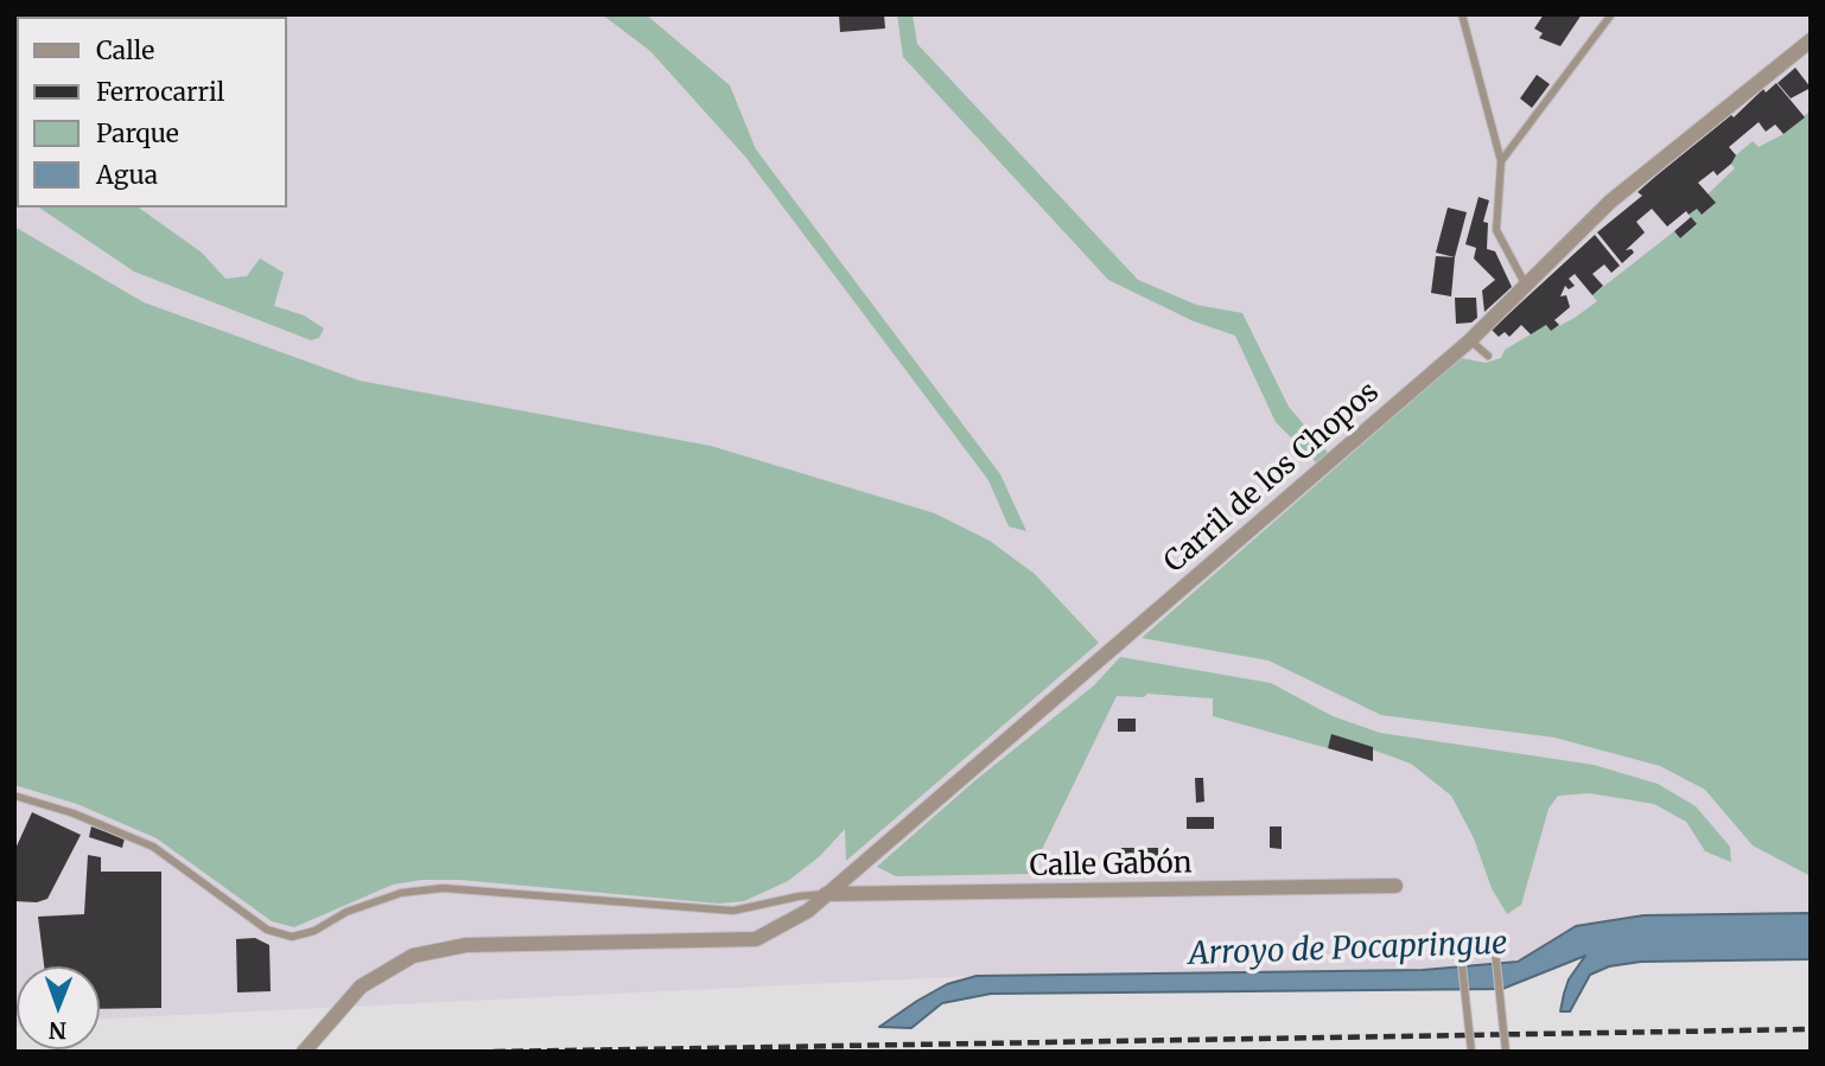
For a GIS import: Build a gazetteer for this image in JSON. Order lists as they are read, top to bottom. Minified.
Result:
{"streets":{"street":["Carril de los Chopos","Calle Gabón"]},"crossings":[["Carril de los Chopos","Calle Gabón"]],"water":["Arroyo de Pocapringue"],"legend":["Calle","Ferrocarril","Parque","Agua"],"north":"bottom"}
